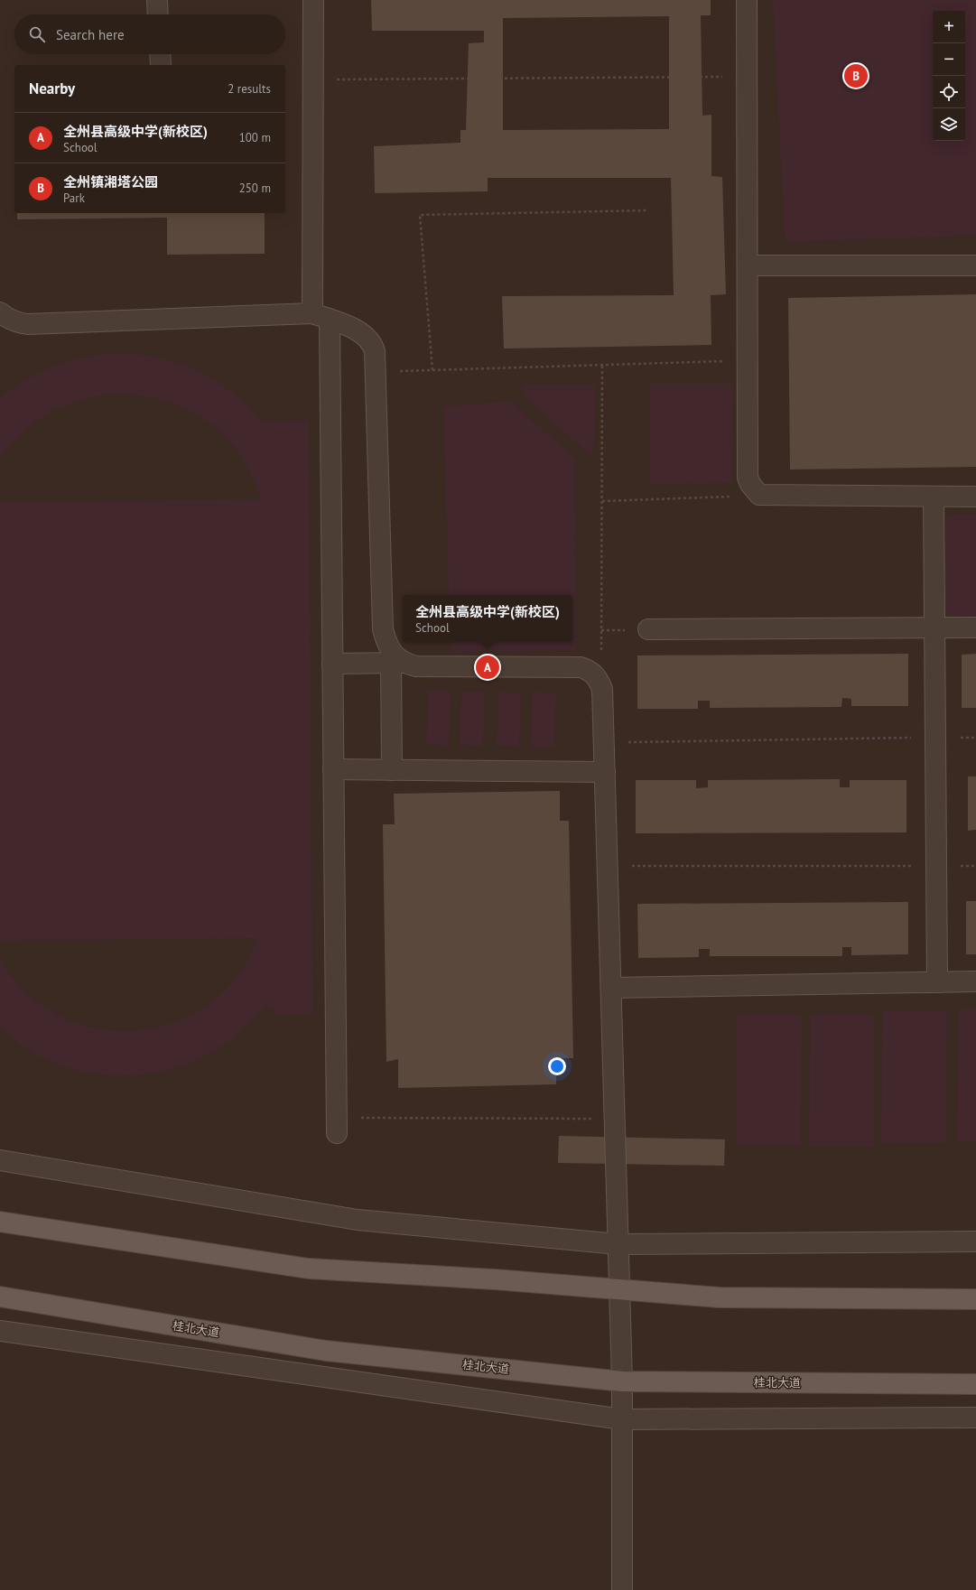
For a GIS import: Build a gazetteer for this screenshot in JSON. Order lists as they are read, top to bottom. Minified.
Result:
{"streets":{"main road":["桂北大道"]},"page":{"map_buttons":["+","−"],"search":"Search here","pins":["B","A"],"heading":["Nearby","2 results"],"list":[{"mark":"A","name":"全州县高级中学(新校区)","note":"School","value":"100 m"},{"mark":"B","name":"全州镇湘塔公园","note":"Park","value":"250 m"}],"popup":["全州县高级中学(新校区)","School"]}}
